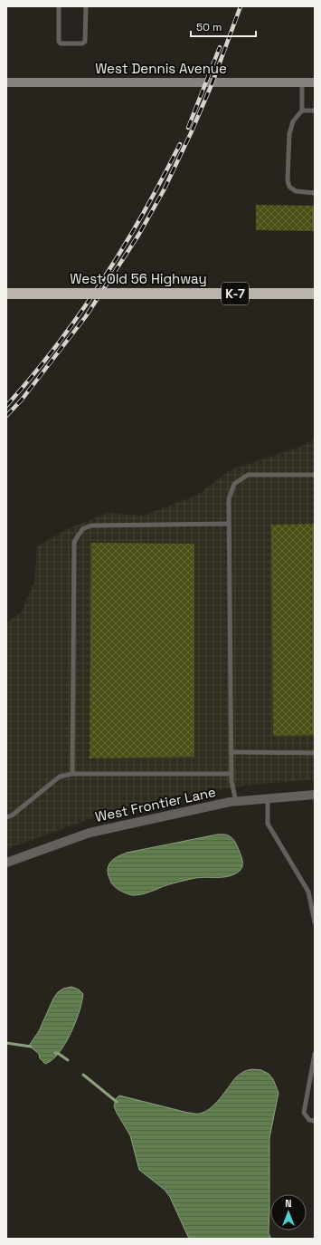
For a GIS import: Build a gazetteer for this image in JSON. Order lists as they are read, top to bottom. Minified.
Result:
{"streets":{"highway":["West Old 56 Highway","K-7"],"street":["West Dennis Avenue","West Frontier Lane"]},"scale_bar":"50 m","north":"top"}
